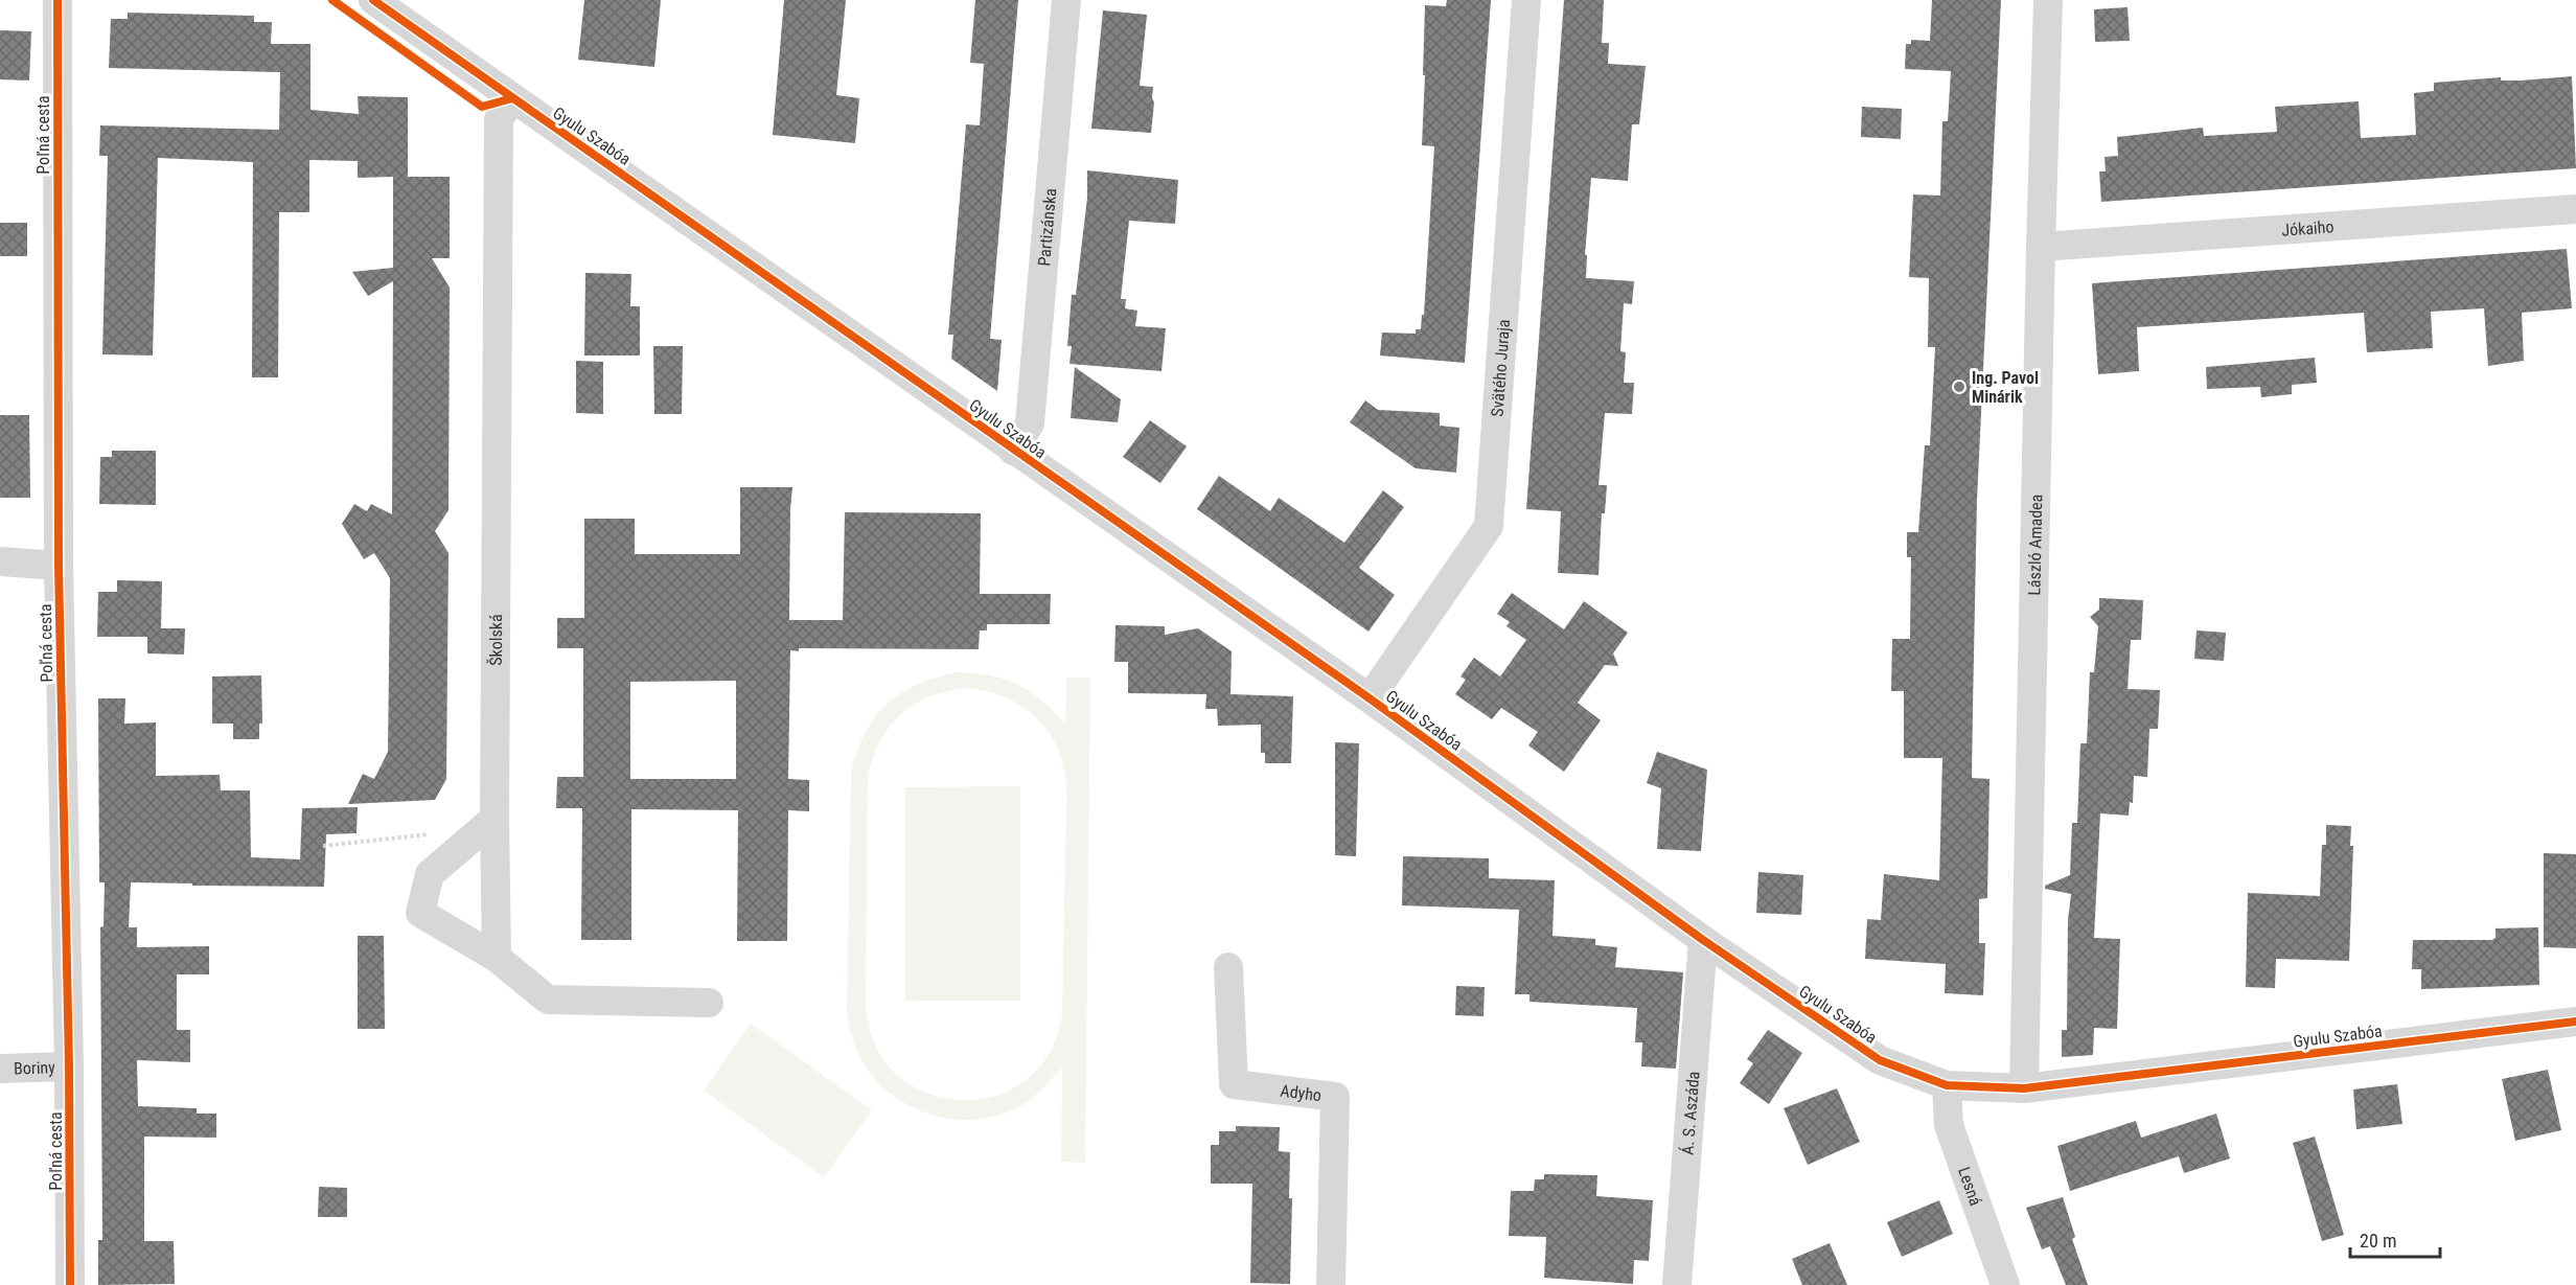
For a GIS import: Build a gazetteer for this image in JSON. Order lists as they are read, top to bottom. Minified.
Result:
{"streets":{"street":["Poľná cesta","Gyulu Szabóa","Partizánska","Jókaiho","Svätého Juraja","László Amadea","Školská","Boriny","Adyho","Á. S. Aszáda","Lesná"]},"crossings":[["Poľná cesta","Boriny"],["Gyulu Szabóa","Partizánska"],["Gyulu Szabóa","Svätého Juraja"],["Gyulu Szabóa","László Amadea"],["Gyulu Szabóa","Školská"],["Gyulu Szabóa","Á. S. Aszáda"],["Gyulu Szabóa","Lesná"],["Jókaiho","László Amadea"]],"places":["Ing. Pavol Minárik"],"scale_bar":"20 m"}
